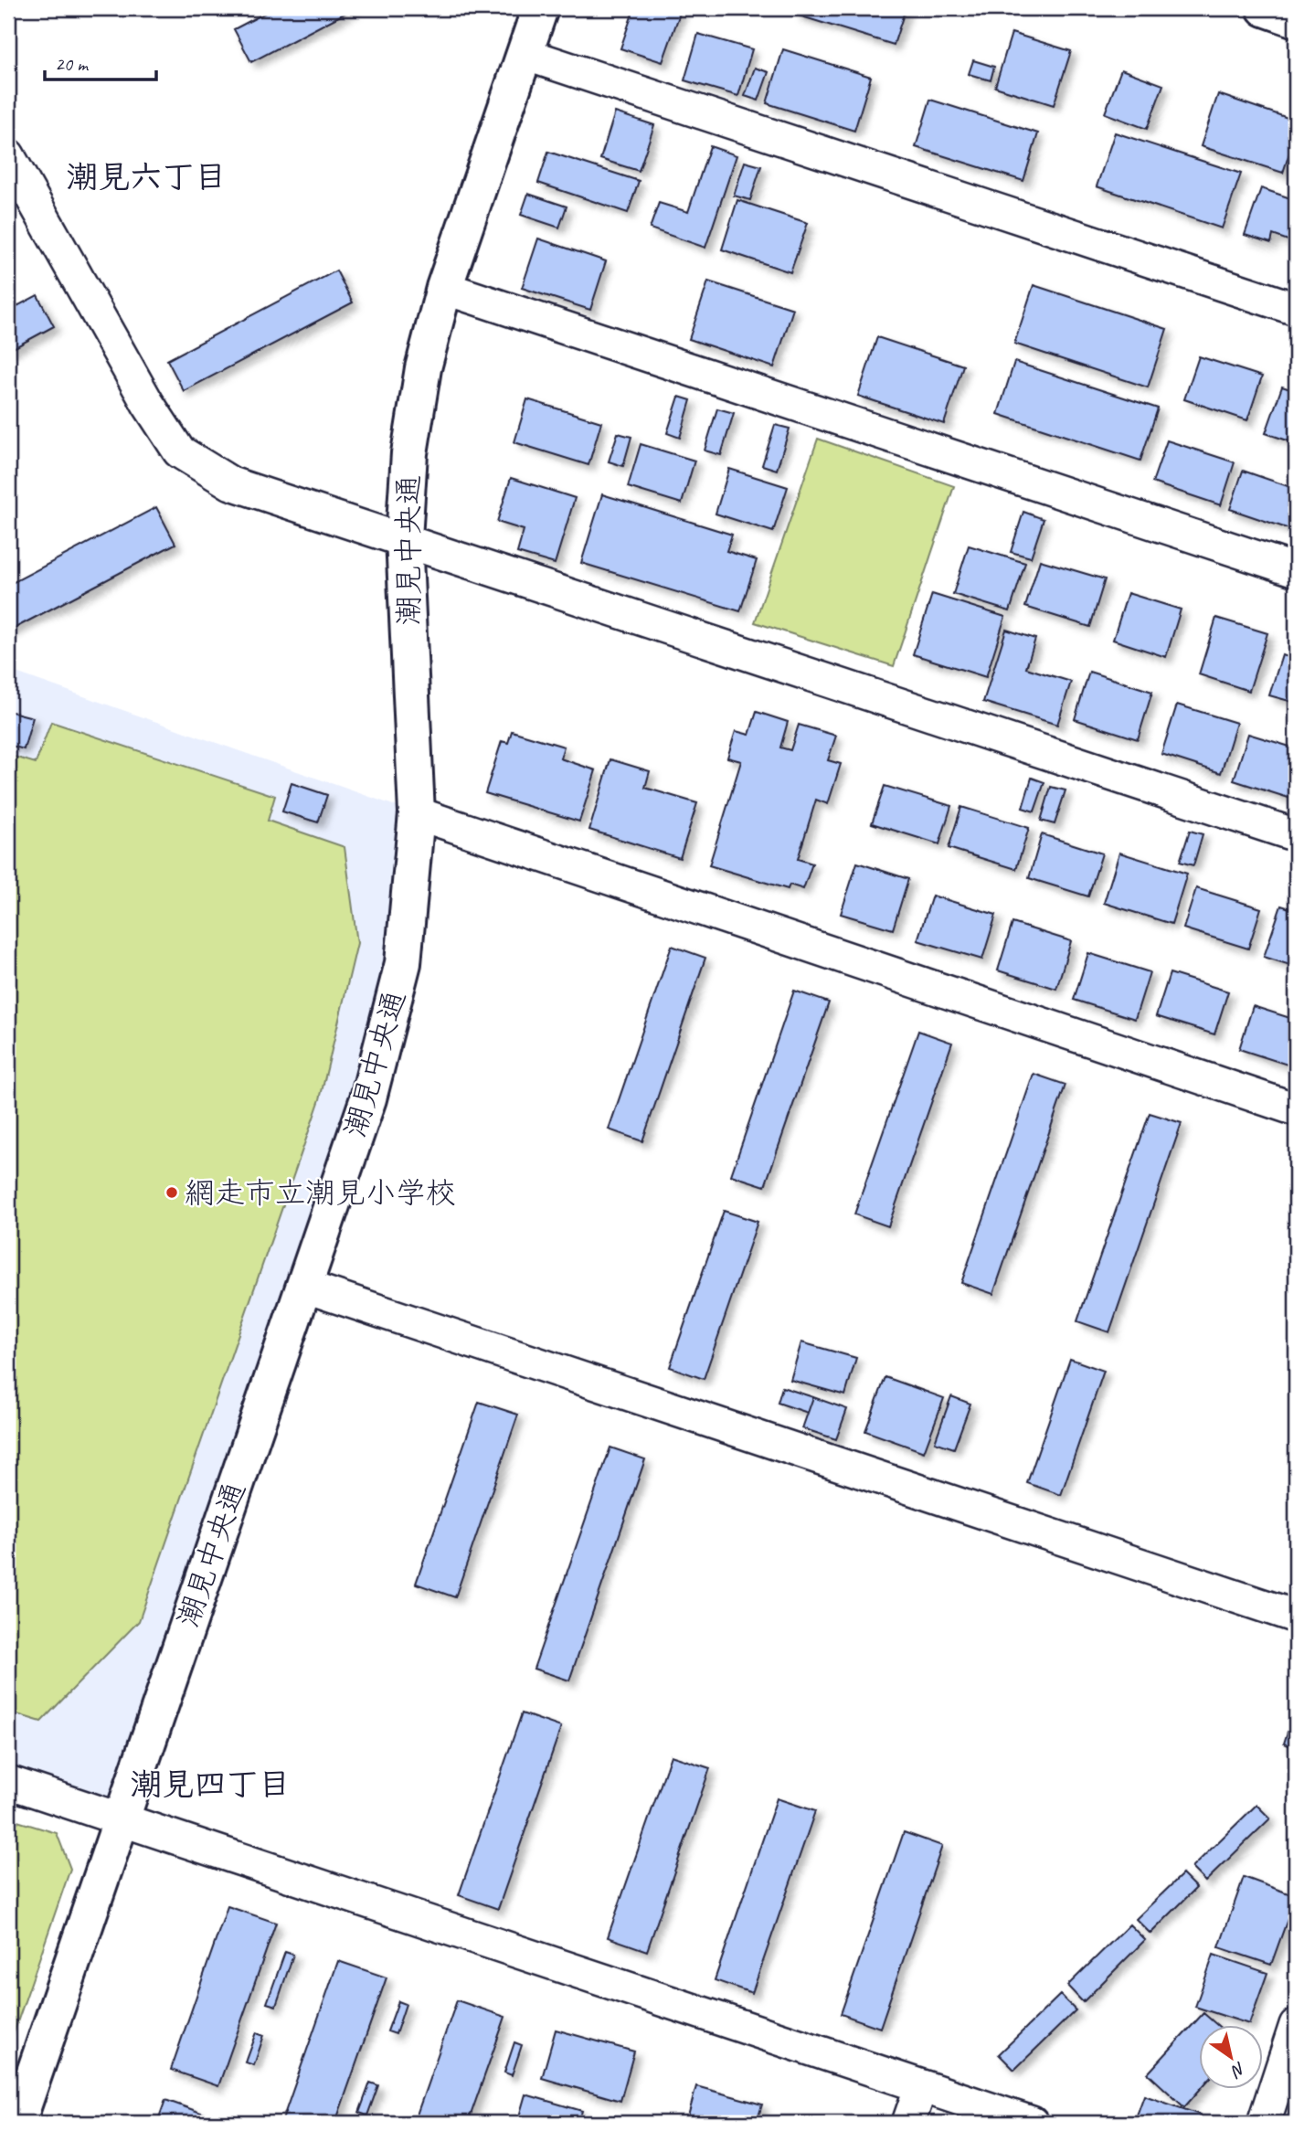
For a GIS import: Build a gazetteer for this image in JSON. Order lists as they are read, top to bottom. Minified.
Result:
{"streets":{"street":["潮見中央通"]},"districts":["潮見六丁目","潮見四丁目"],"places":["網走市立潮見小学校"],"scale_bar":"20 m","north":"bottom right"}
